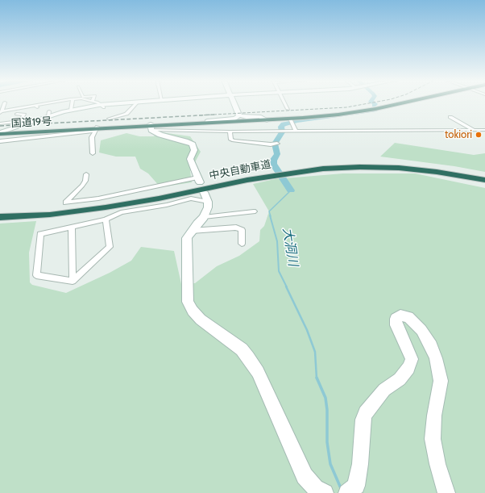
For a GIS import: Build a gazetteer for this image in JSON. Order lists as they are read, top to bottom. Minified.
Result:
{"streets":{"highway":["国道19号","中央自動車道"]},"water":["大洞川"],"places":["tokiori"]}
